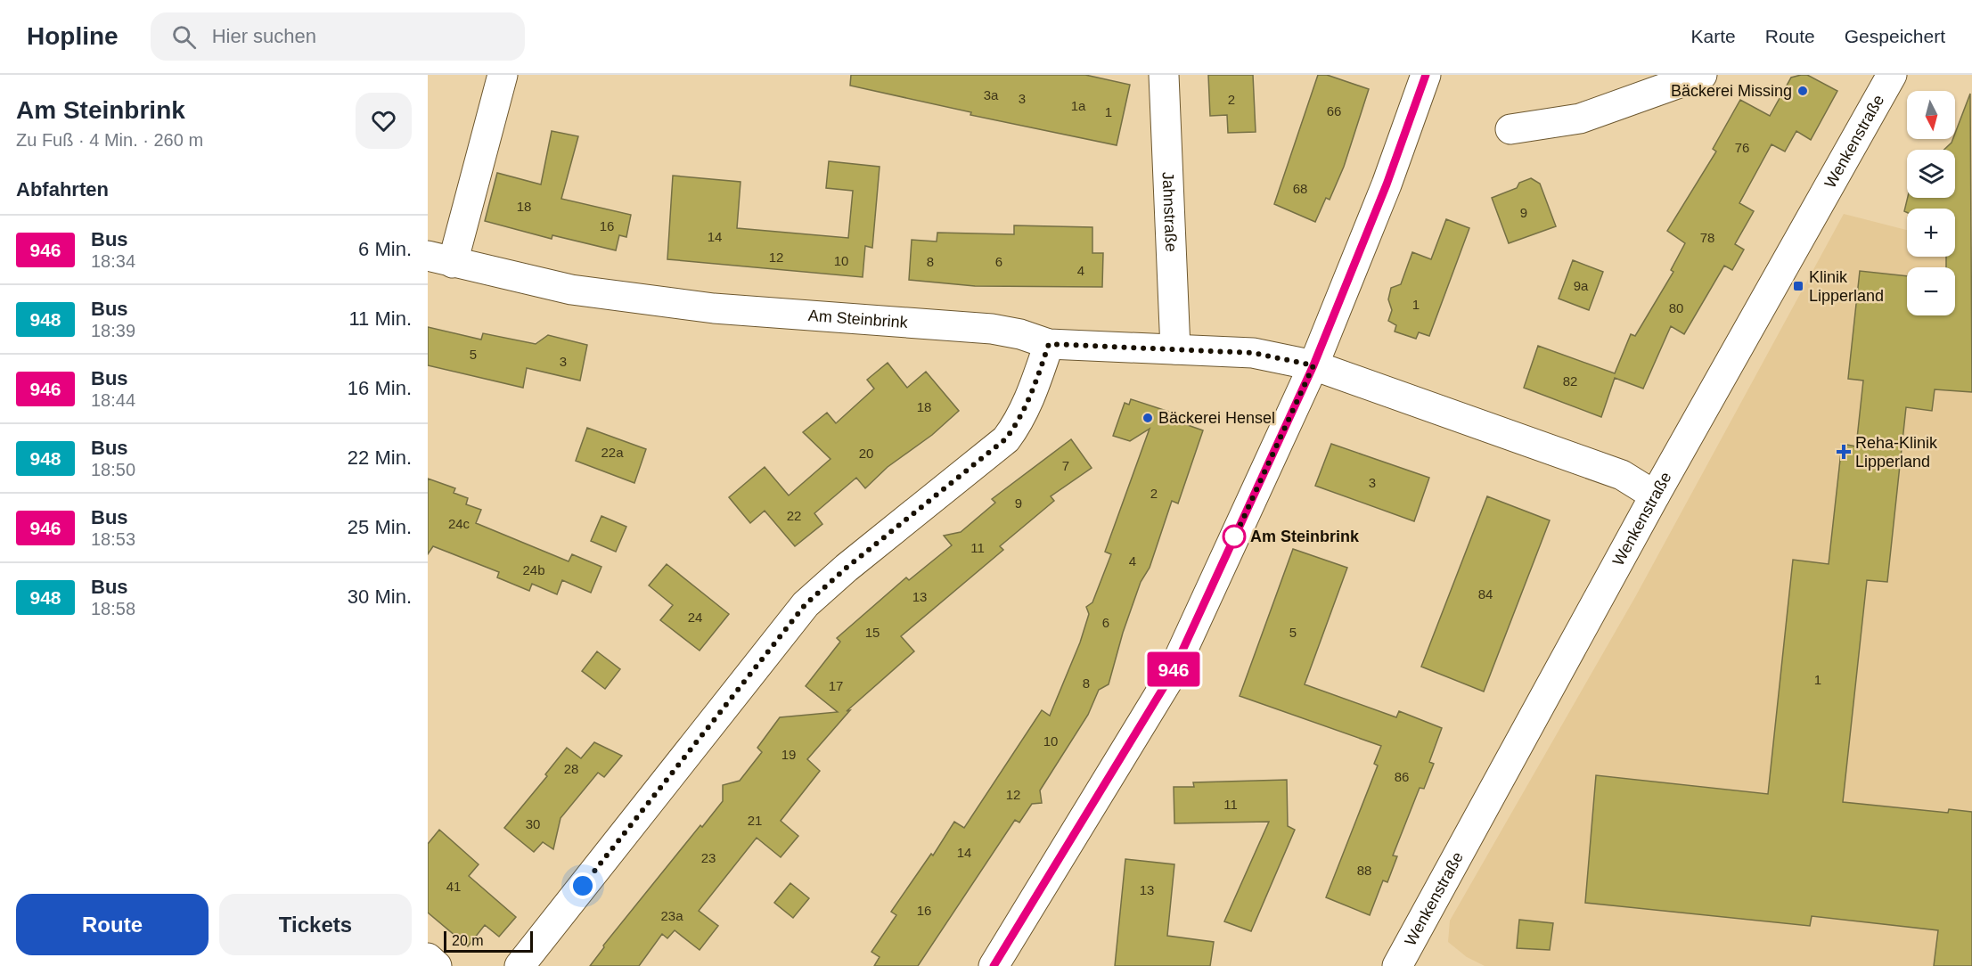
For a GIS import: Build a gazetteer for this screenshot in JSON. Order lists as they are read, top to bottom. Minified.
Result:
{"streets":{"street":["Wenkenstraße","Jahnstraße","Am Steinbrink"]},"crossings":[["Wenkenstraße","Am Steinbrink"],["Jahnstraße","Am Steinbrink"]],"places":{"other":["Bäckerei Missing","Bäckerei Hensel","Am Steinbrink"],"transit":["Klinik Lipperland"],"health":["Reha-Klinik Lipperland"]},"lines":["bus line 946"],"house_numbers":["3a","3","2","1a","66","1","76","68","18","9","16","14","78","12","10","8","6","4","9a","1","80","5","3","82","18","22a","20","7","3","2","9","22","24c","11","4","24b","84","13","24","6","15","5","1","8","17","10","19","28","86","12","11","21","30","14","23","88","41","13","16","23a"],"scale_bar":"20 m","north":"bottom","page":{"header":"Hopline","search":"Hier suchen","nav":["Karte","Route","Gespeichert"],"heading":[["Am Steinbrink","Zu Fuß · 4 Min. · 260 m"],"Abfahrten"],"on_map":"946","map_buttons":["+","−"],"list":[{"mark":"946","name":"Bus","note":"18:34","value":"6 Min."},{"mark":"948","name":"Bus","note":"18:39","value":"11 Min."},{"mark":"946","name":"Bus","note":"18:44","value":"16 Min."},{"mark":"948","name":"Bus","note":"18:50","value":"22 Min."},{"mark":"946","name":"Bus","note":"18:53","value":"25 Min."},{"mark":"948","name":"Bus","note":"18:58","value":"30 Min."}],"buttons":["Route","Tickets"],"scale":"20 m"}}
